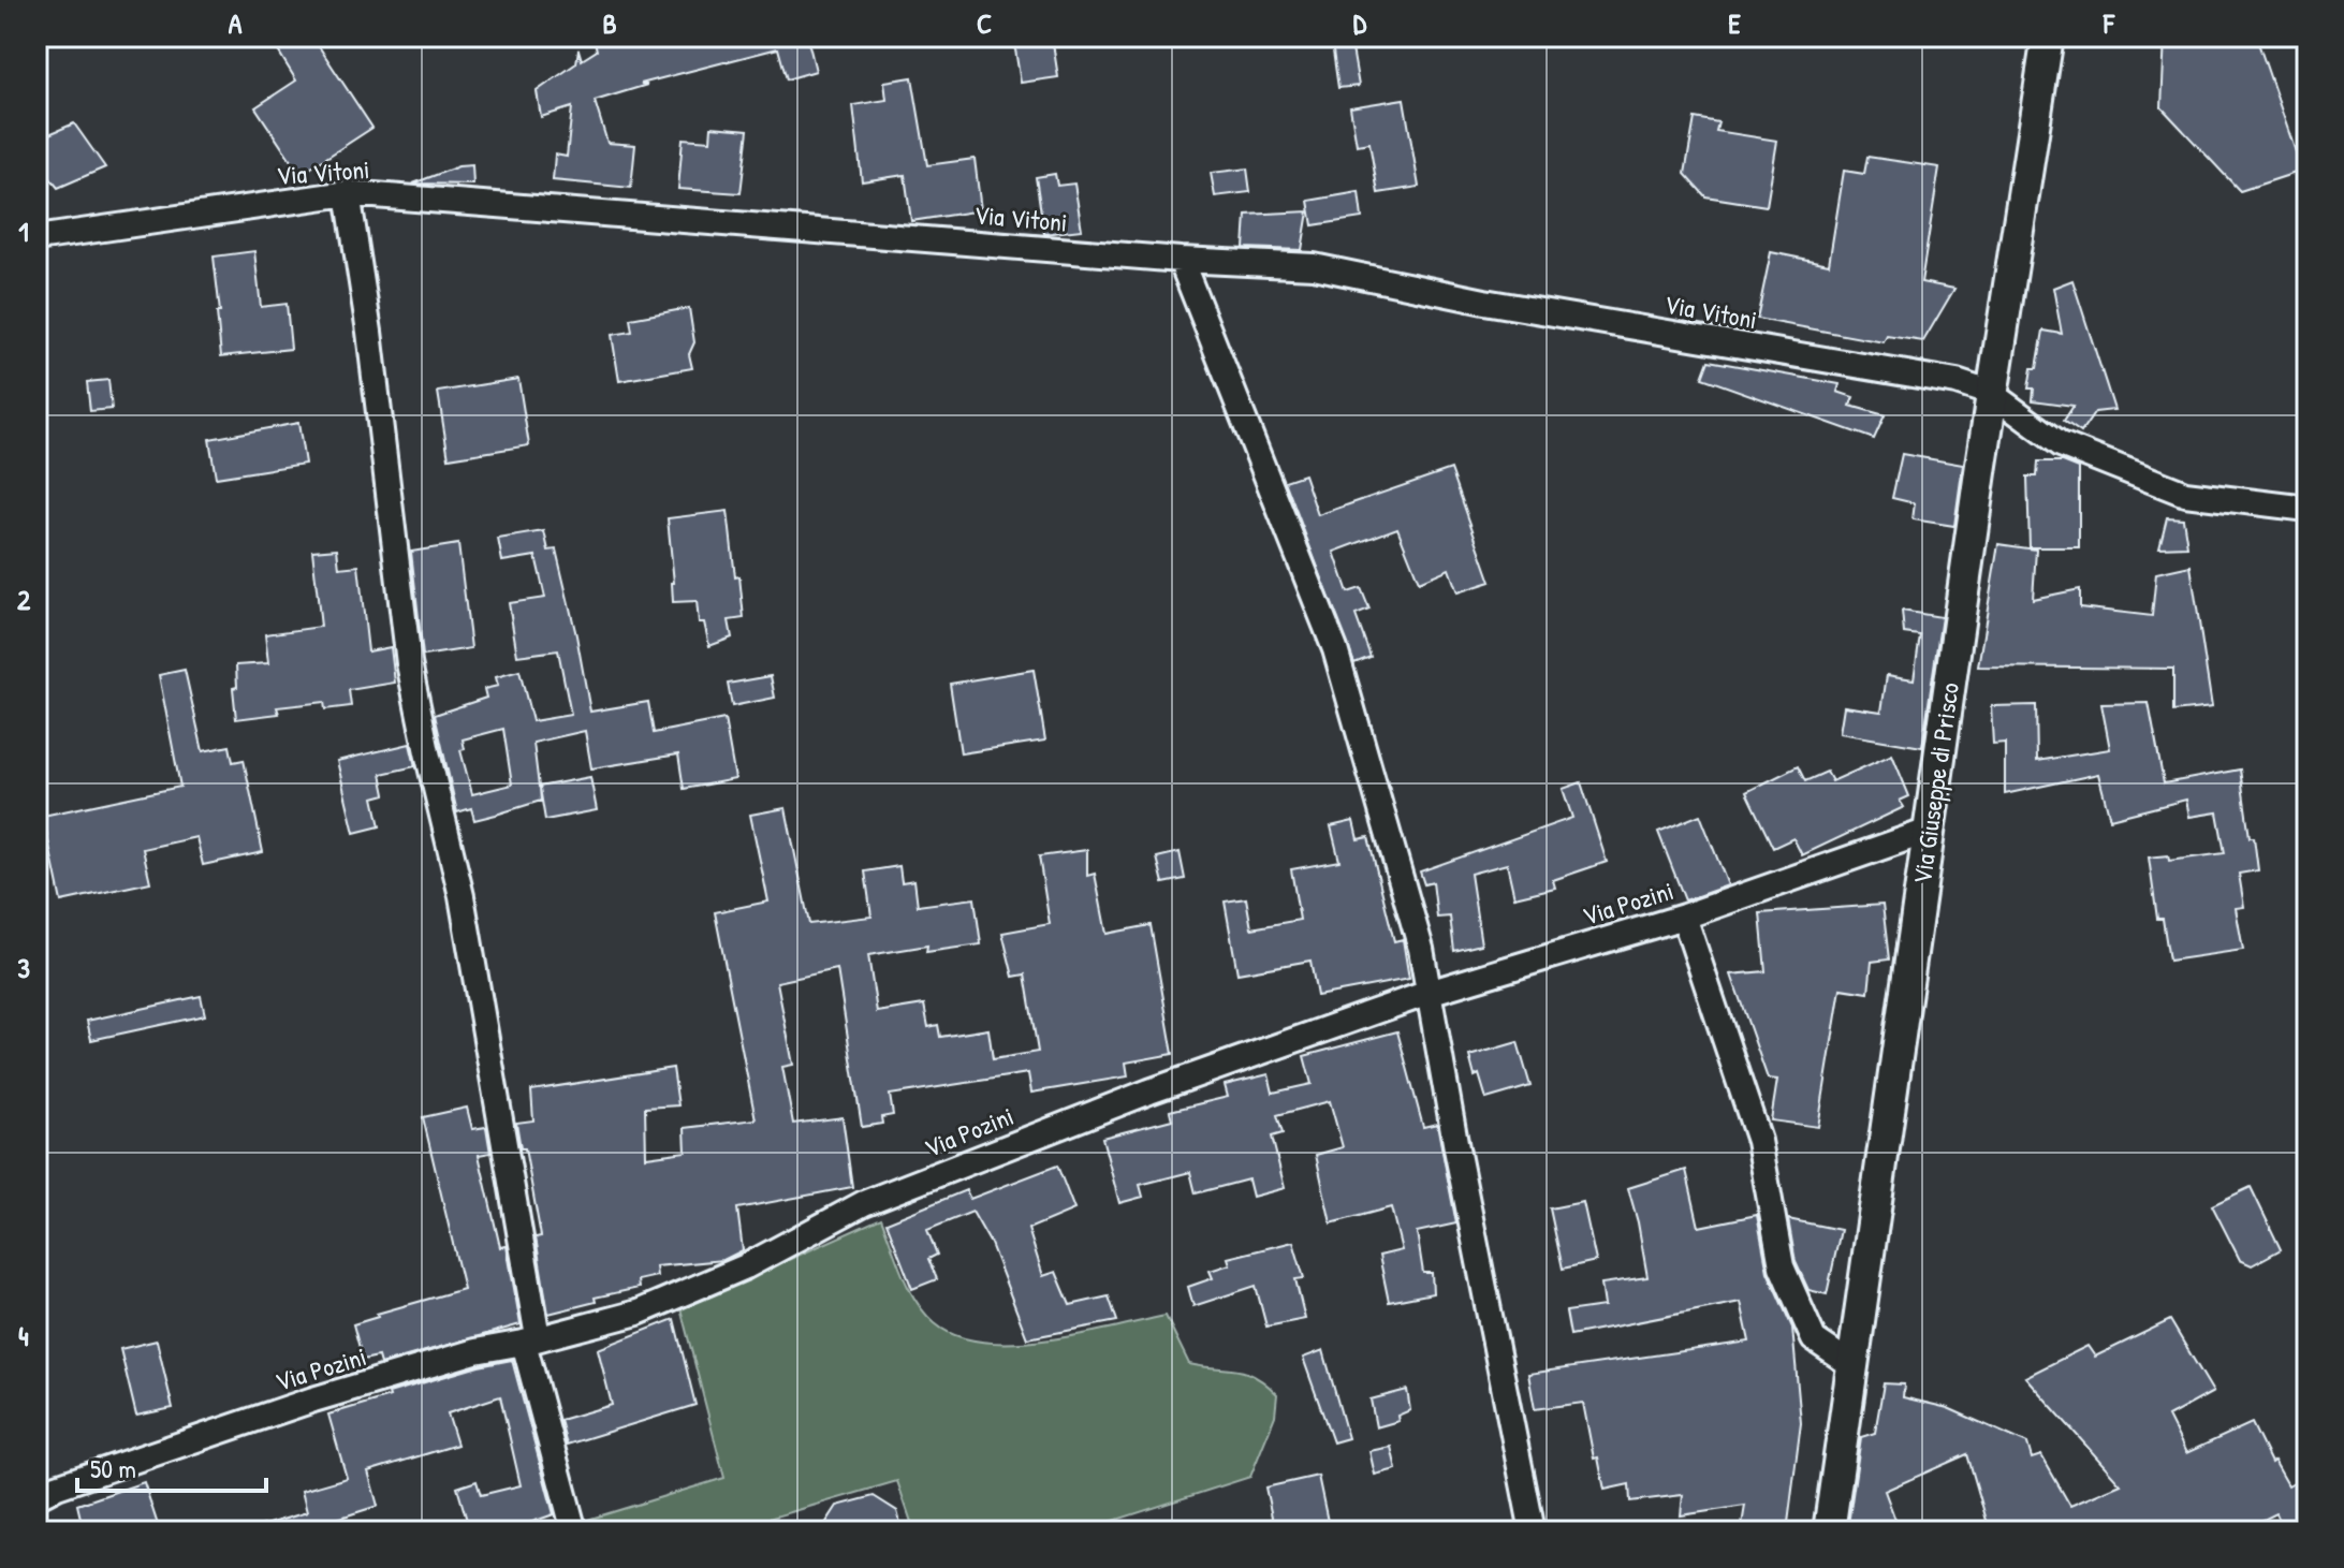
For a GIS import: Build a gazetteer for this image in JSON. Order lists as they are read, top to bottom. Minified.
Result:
{"streets":{"main road":["Via Giuseppe di Prisco"],"street":["Via Vitoni","Via Pozini"]},"crossings":[["Via Vitoni","Via Giuseppe di Prisco"],["Via Giuseppe di Prisco","Via Pozini"]],"scale_bar":"50 m","grid":{"columns":["A","B","C","D","E","F"],"rows":["1","2","3","4"]}}
